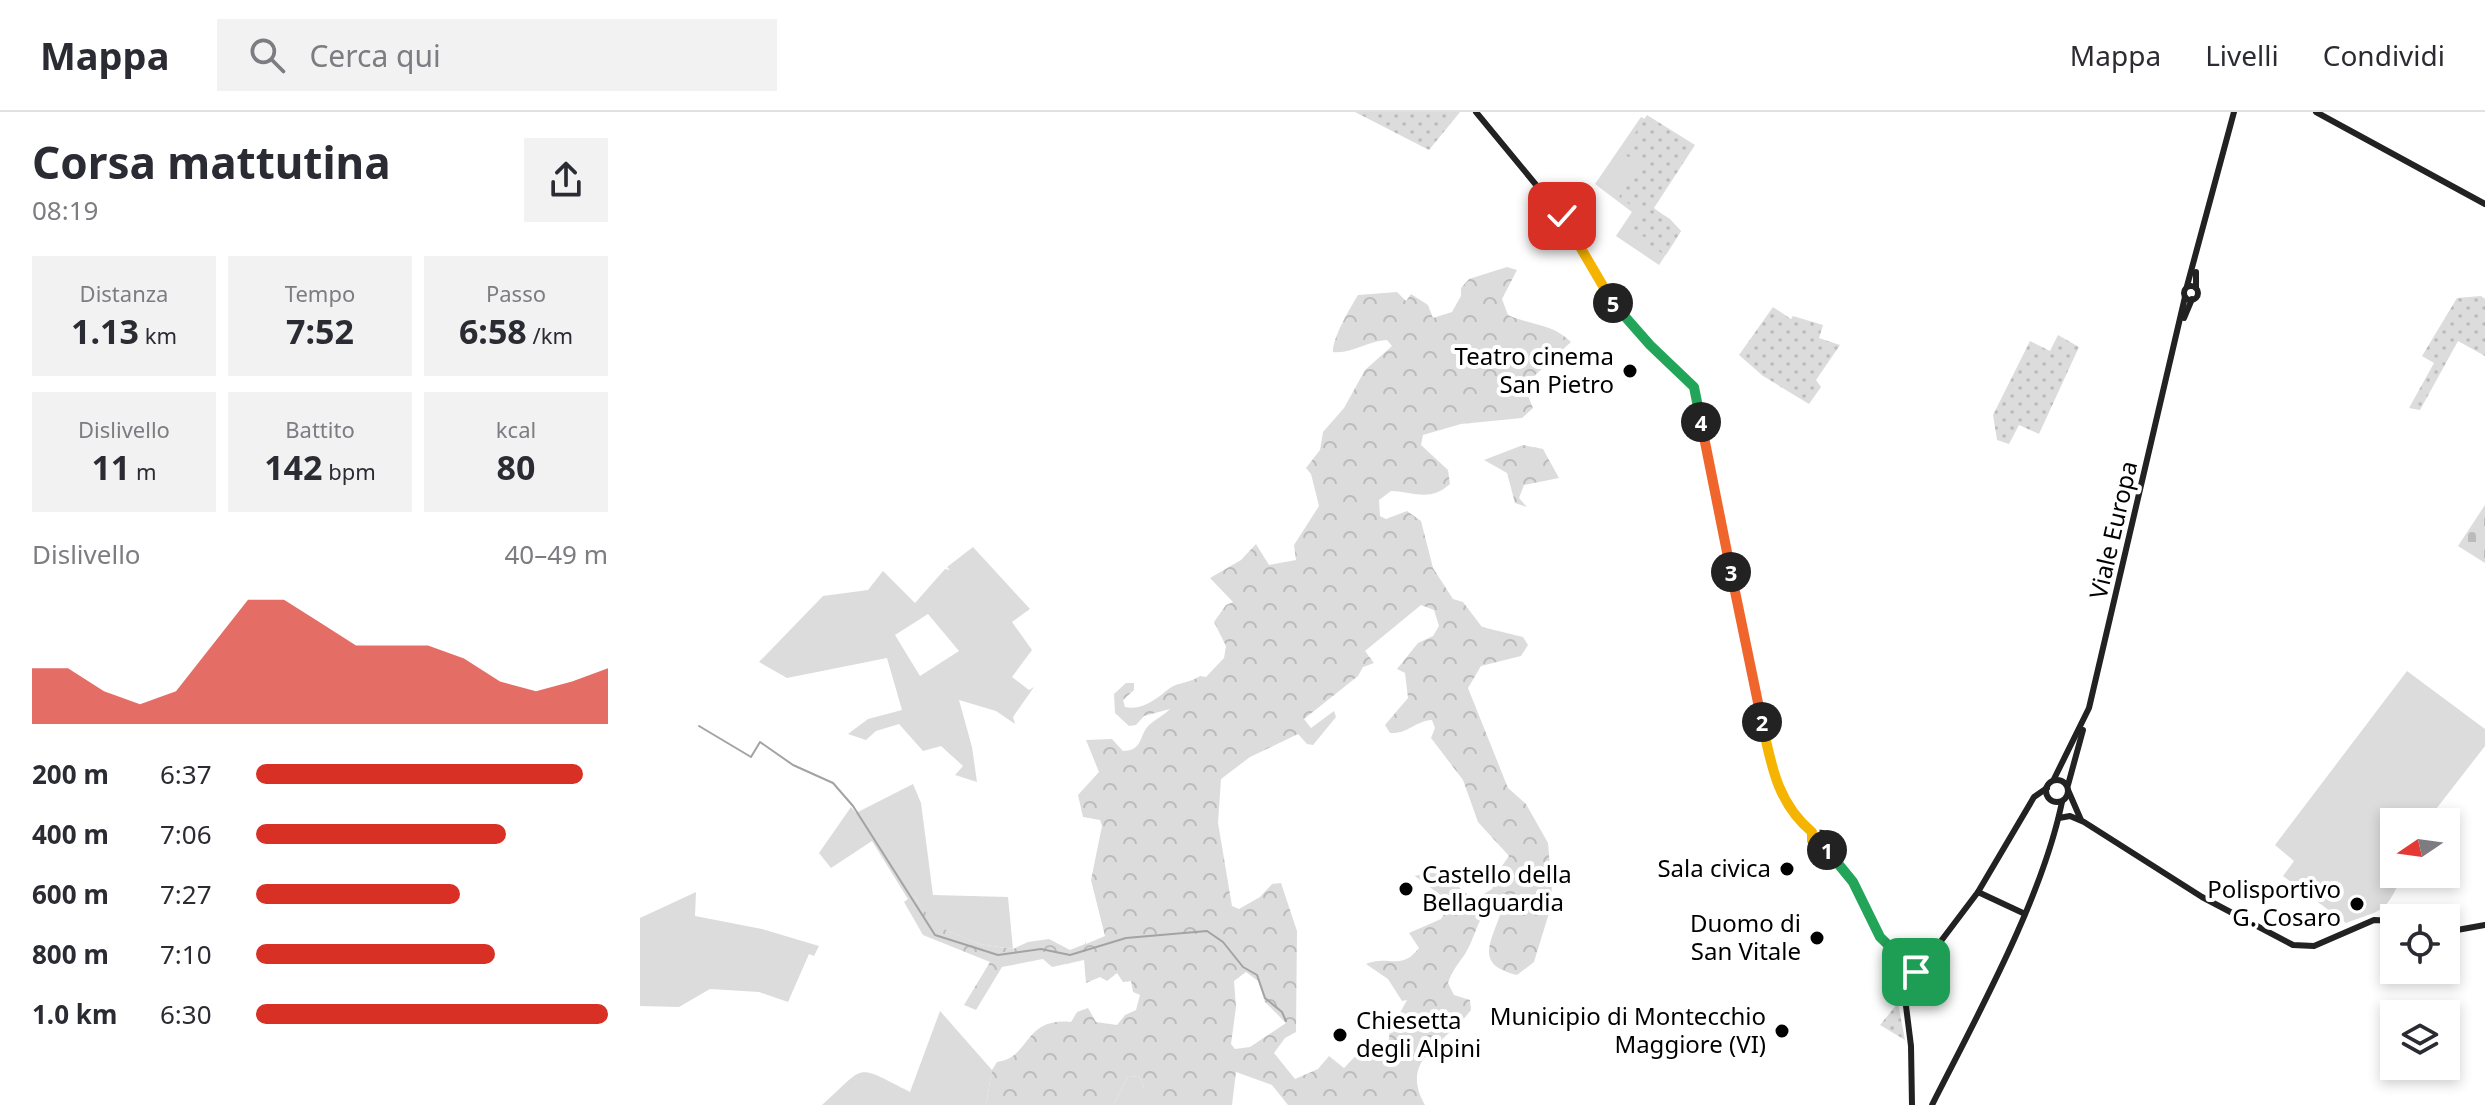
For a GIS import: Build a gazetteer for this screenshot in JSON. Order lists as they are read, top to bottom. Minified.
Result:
{"streets":{"street":["Viale Europa"]},"places":["Teatro cinema San Pietro","Sala civica","Castello della Bellaguardia","Polisportivo G. Cosaro","Duomo di San Vitale","Municipio di Montecchio Maggiore (VI)","Chiesetta degli Alpini"],"north":"left","page":{"header":"Mappa","search":"Cerca qui","nav":["Mappa","Livelli","Condividi"],"heading":["Corsa mattutina","08:19"],"stats":[["Distanza","1.13 km"],["Tempo","7:52"],["Passo","6:58 /km"],["Dislivello","11 m"],["Battito","142 bpm"],["kcal","80"]],"pins":["5","4","3","2","1"],"chart":["Dislivello","40–49 m"],"list":[{"name":"200 m","note":"6:37"},{"name":"400 m","note":"7:06"},{"name":"600 m","note":"7:27"},{"name":"800 m","note":"7:10"},{"name":"1.0 km","note":"6:30"}]}}
